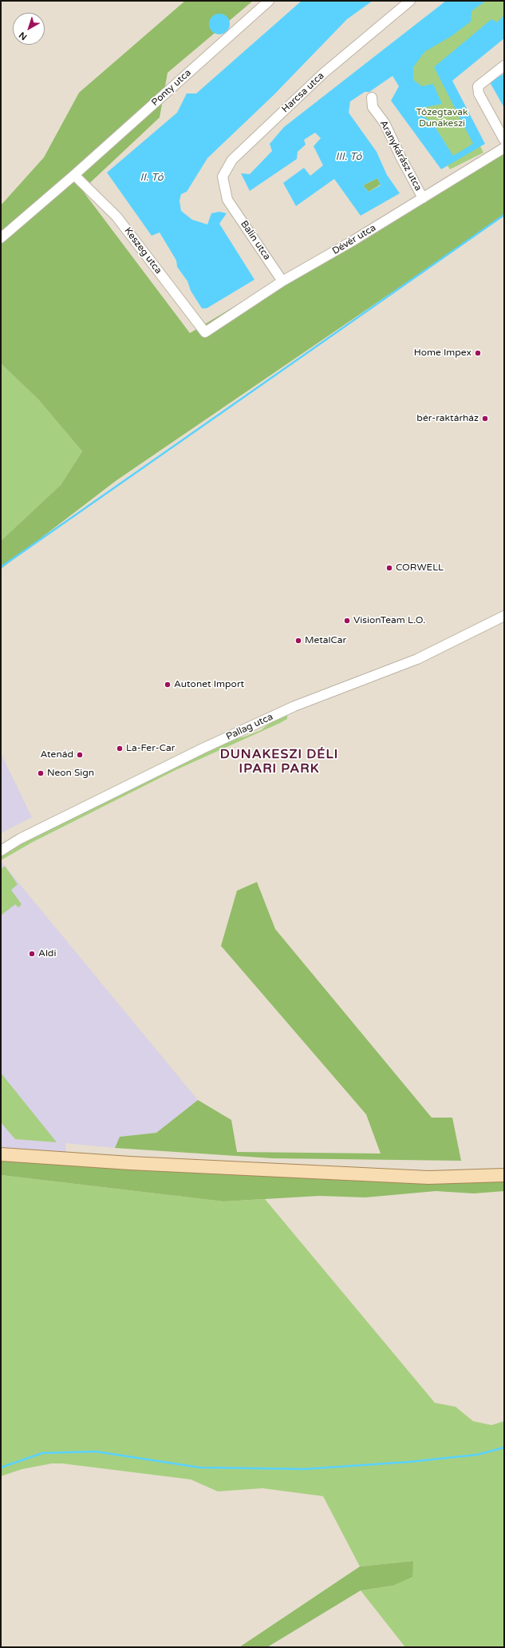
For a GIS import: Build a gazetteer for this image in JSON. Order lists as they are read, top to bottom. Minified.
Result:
{"streets":{"street":["Ponty utca","Harcsa utca","Aranykárász utca","Dévér utca","Balin utca","Keszeg utca","Pallag utca"]},"crossings":[["Ponty utca","Keszeg utca"],["Harcsa utca","Balin utca"],["Aranykárász utca","Dévér utca"],["Dévér utca","Balin utca"],["Dévér utca","Keszeg utca"]],"districts":["DUNAKESZI DÉLI IPARI PARK"],"water":["III. Tó","II. Tó"],"parks":["Tőzegtavak Dunakeszi"],"places":["Home Impex","bér-raktárház","CORWELL","VisionTeam L.O.","MetalCar","Autonet Import","La-Fer-Car","Atenád","Neon Sign","Aldi"],"north":"bottom left"}
